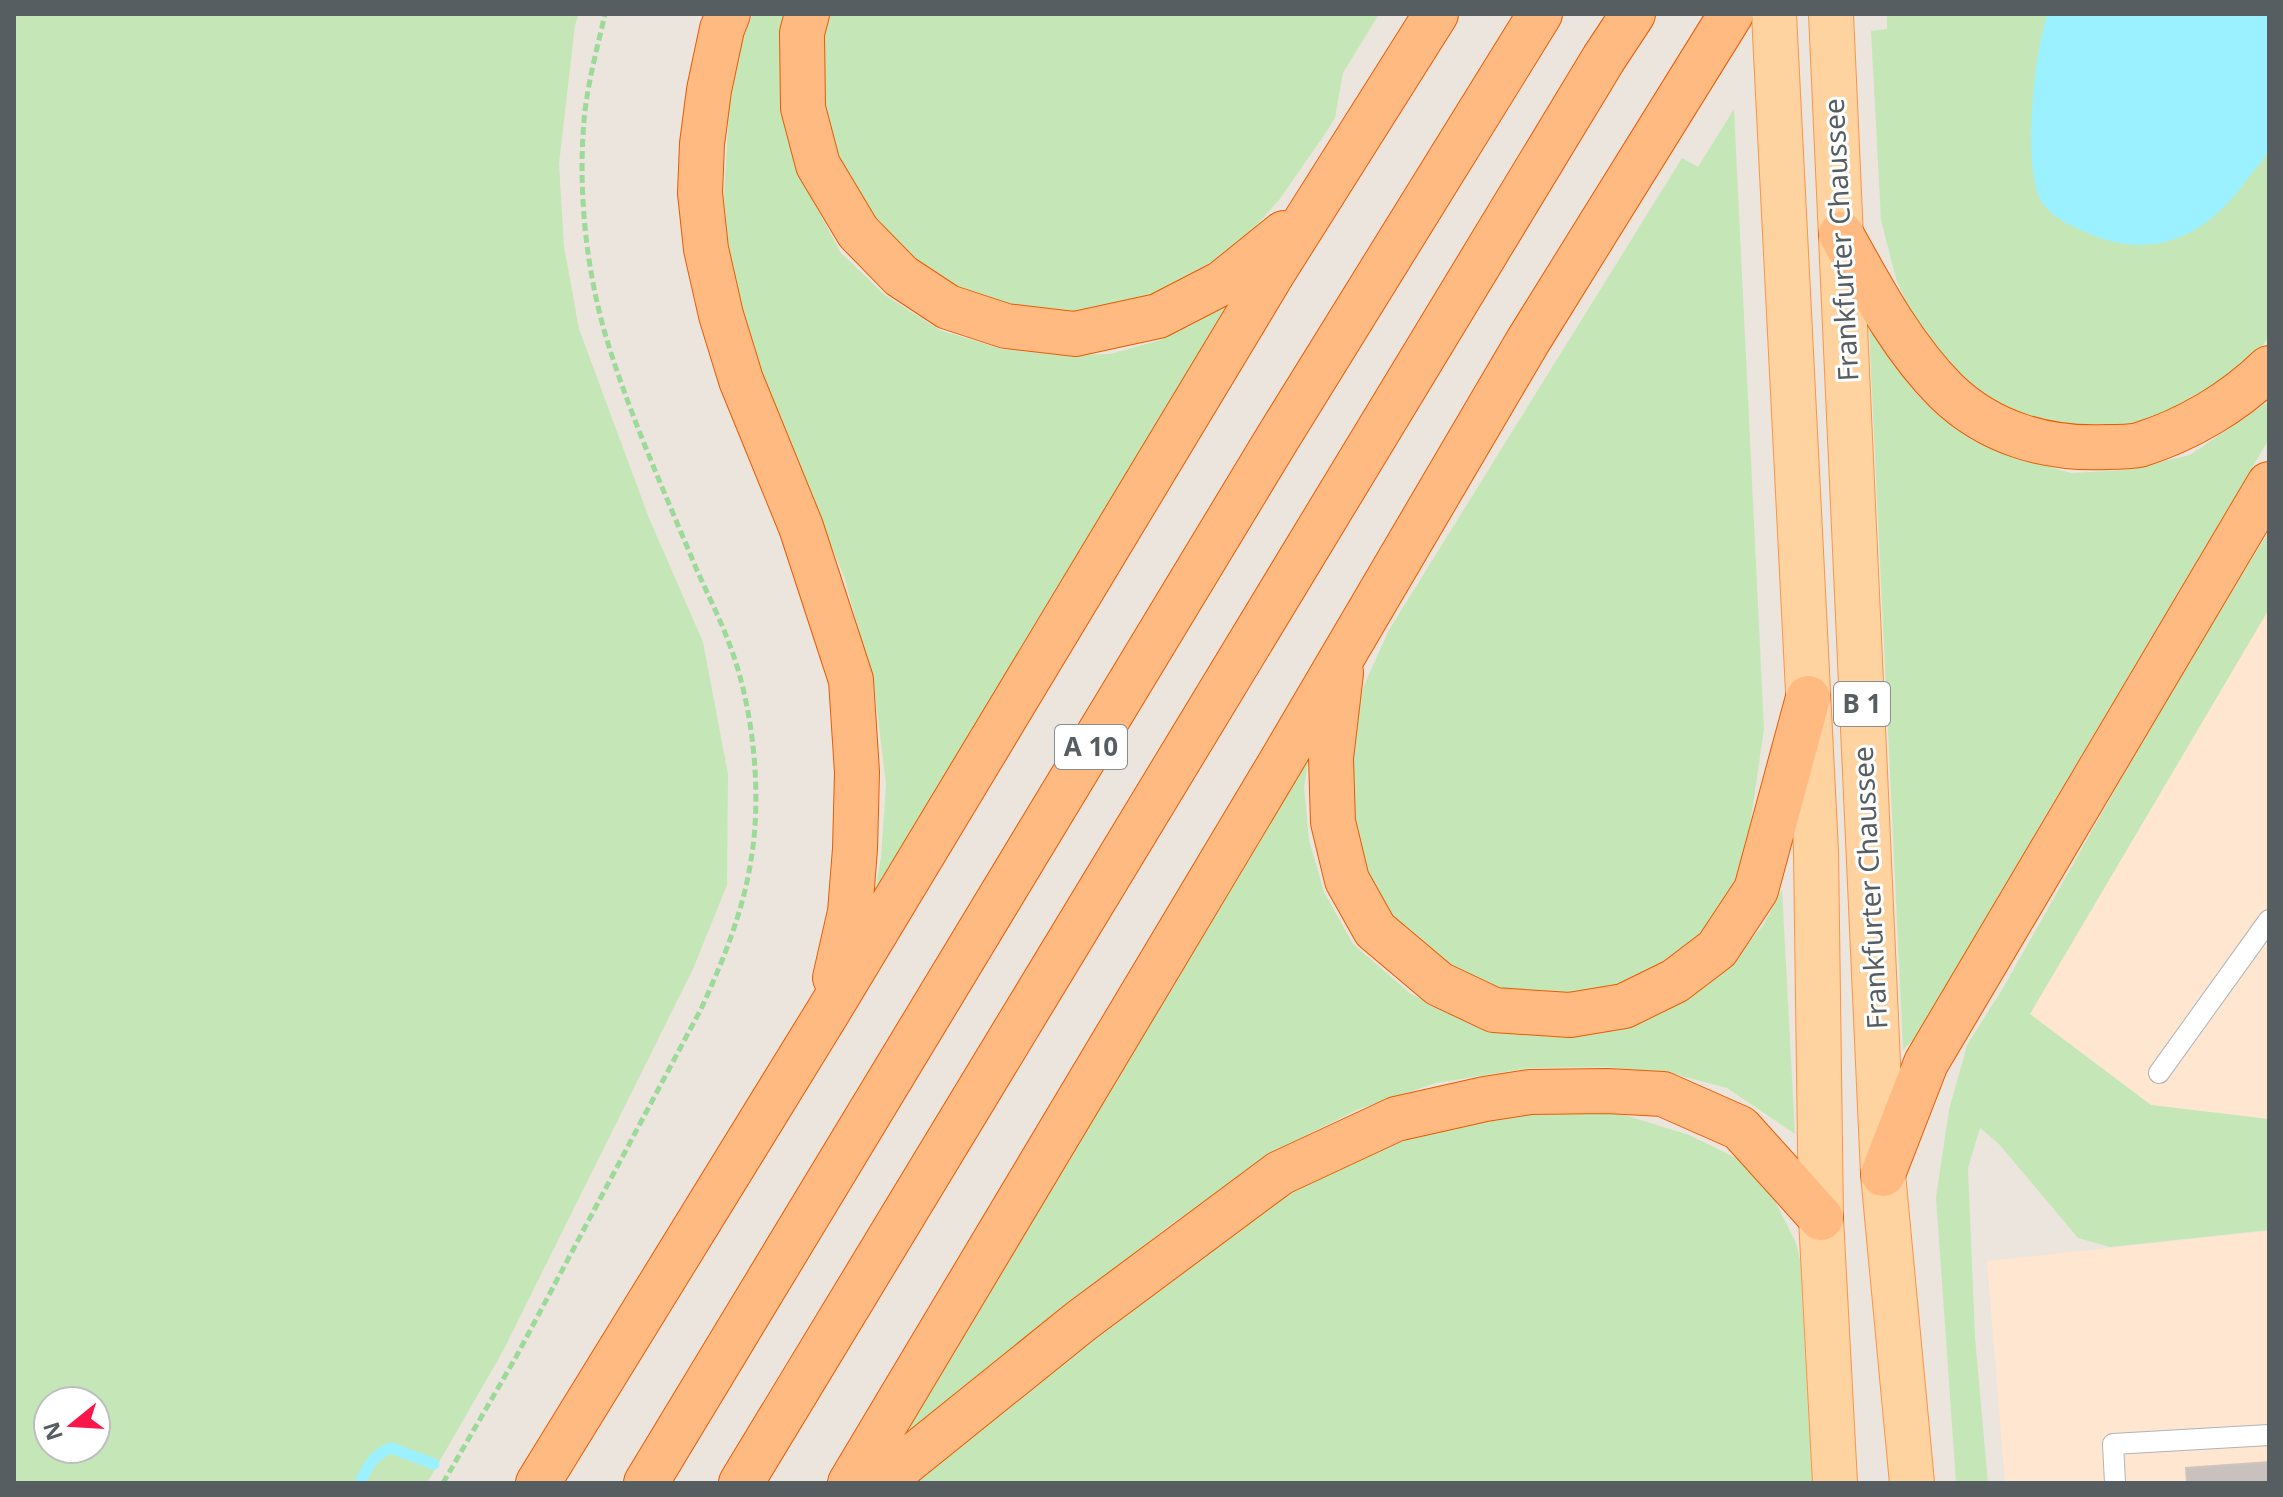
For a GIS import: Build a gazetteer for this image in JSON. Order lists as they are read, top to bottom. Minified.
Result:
{"streets":{"highway":["A 10"],"main road":["Frankfurter Chaussee","B 1"]},"north":"left"}
